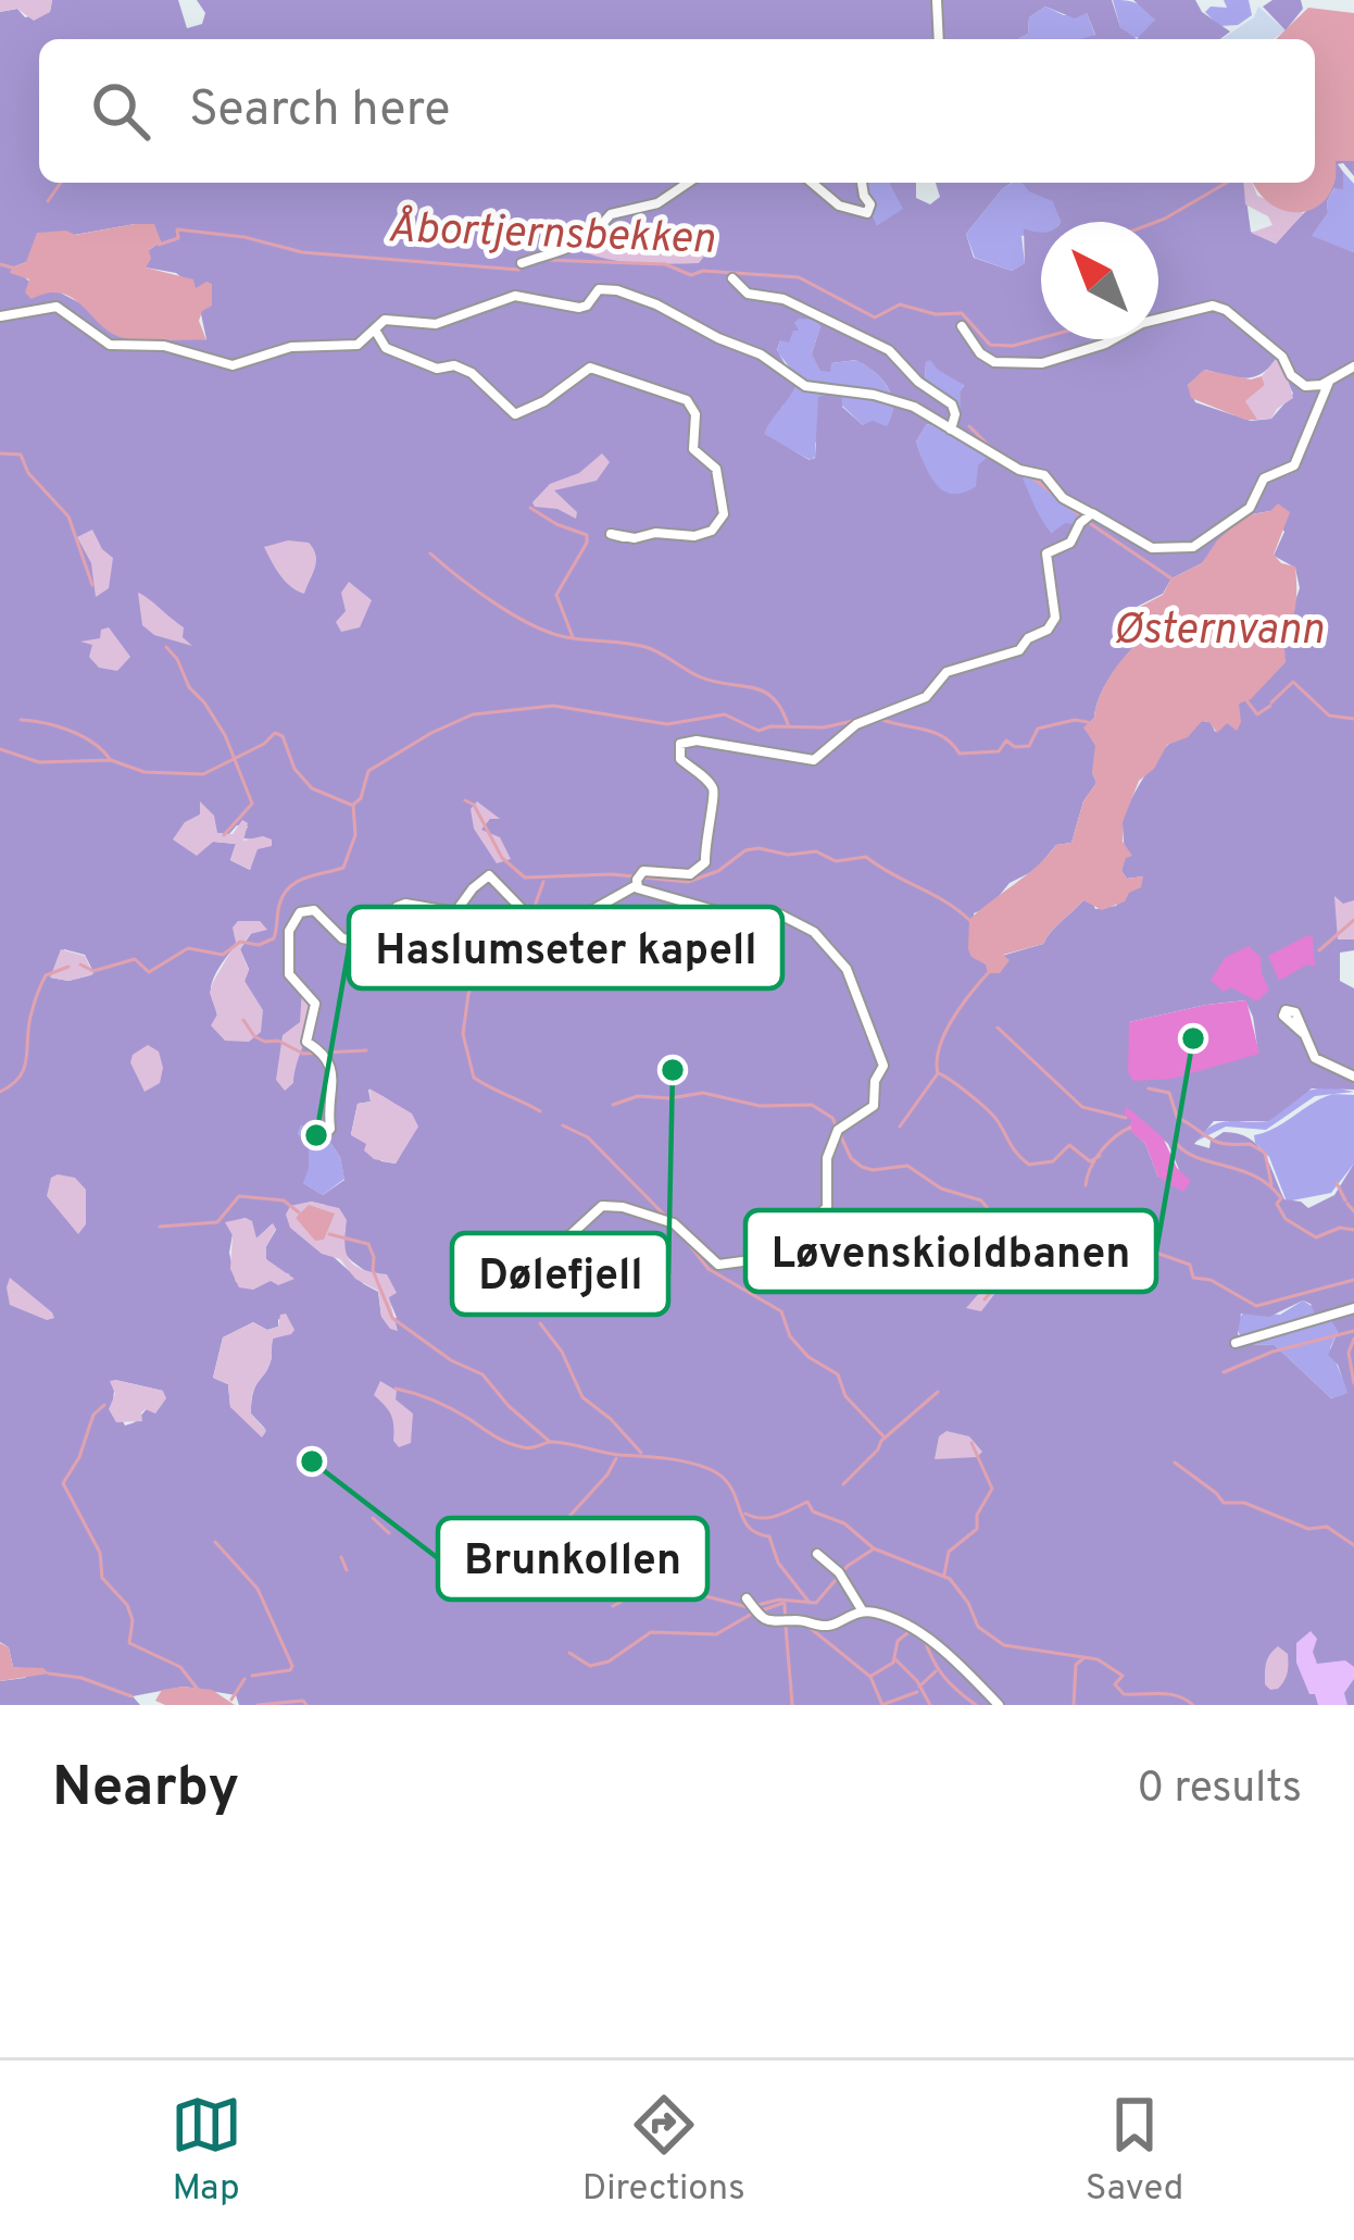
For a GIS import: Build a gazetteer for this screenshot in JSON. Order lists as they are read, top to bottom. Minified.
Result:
{"water":["Åbortjernsbekken","Østernvann"],"places":["Løvenskioldbanen","Dølefjell","Haslumseter kapell","Brunkollen"],"north":"top left","page":{"search":"Search here","heading":["Nearby","0 results"],"nav":["Map","Directions","Saved"]}}
